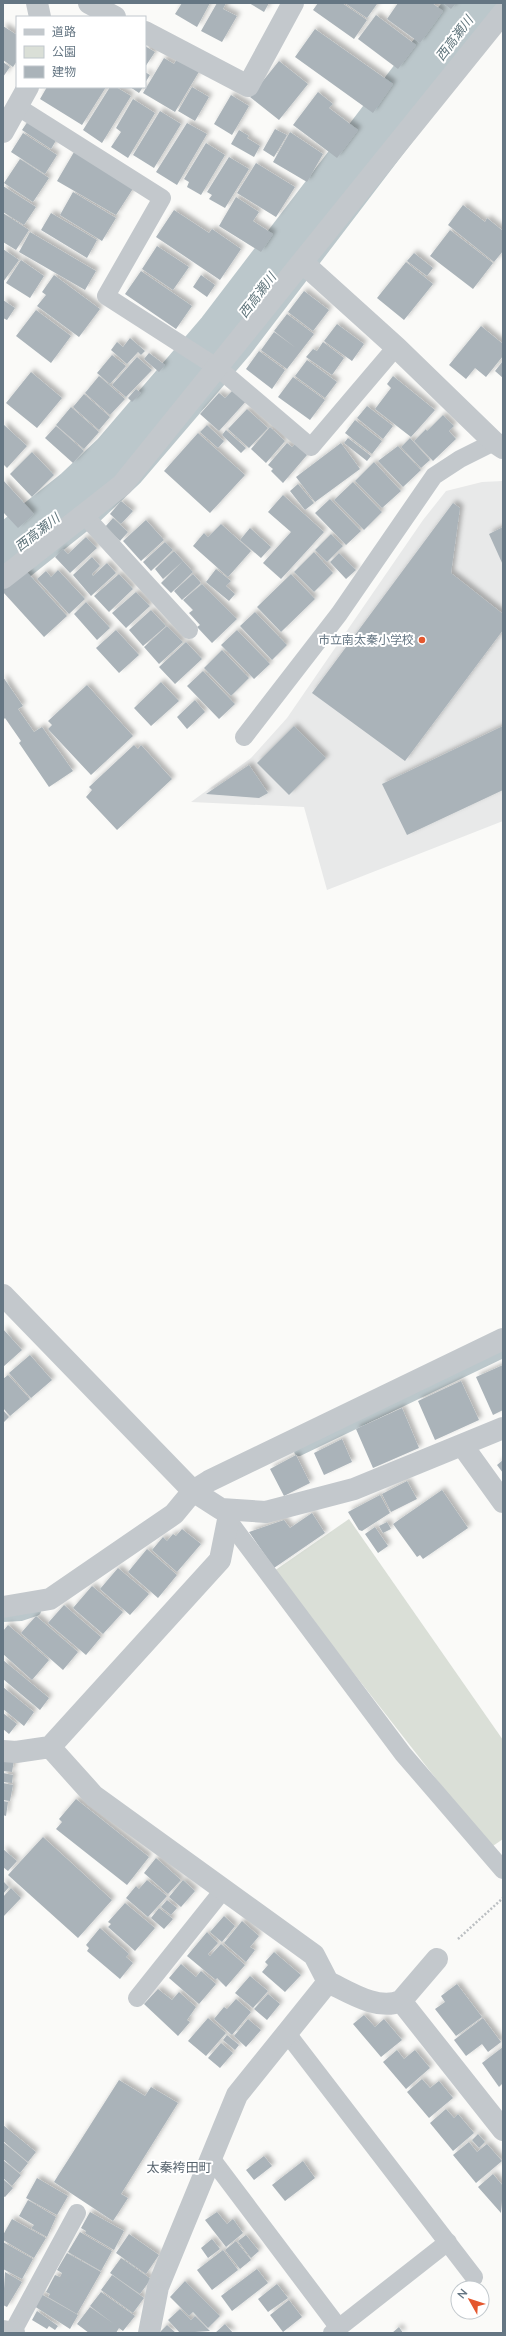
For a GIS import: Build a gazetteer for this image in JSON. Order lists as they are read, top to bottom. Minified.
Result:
{"districts":["太秦袴田町"],"water":["西高瀬川"],"places":["市立南太秦小学校"],"legend":["道路","公園","建物"],"north":"top left"}
